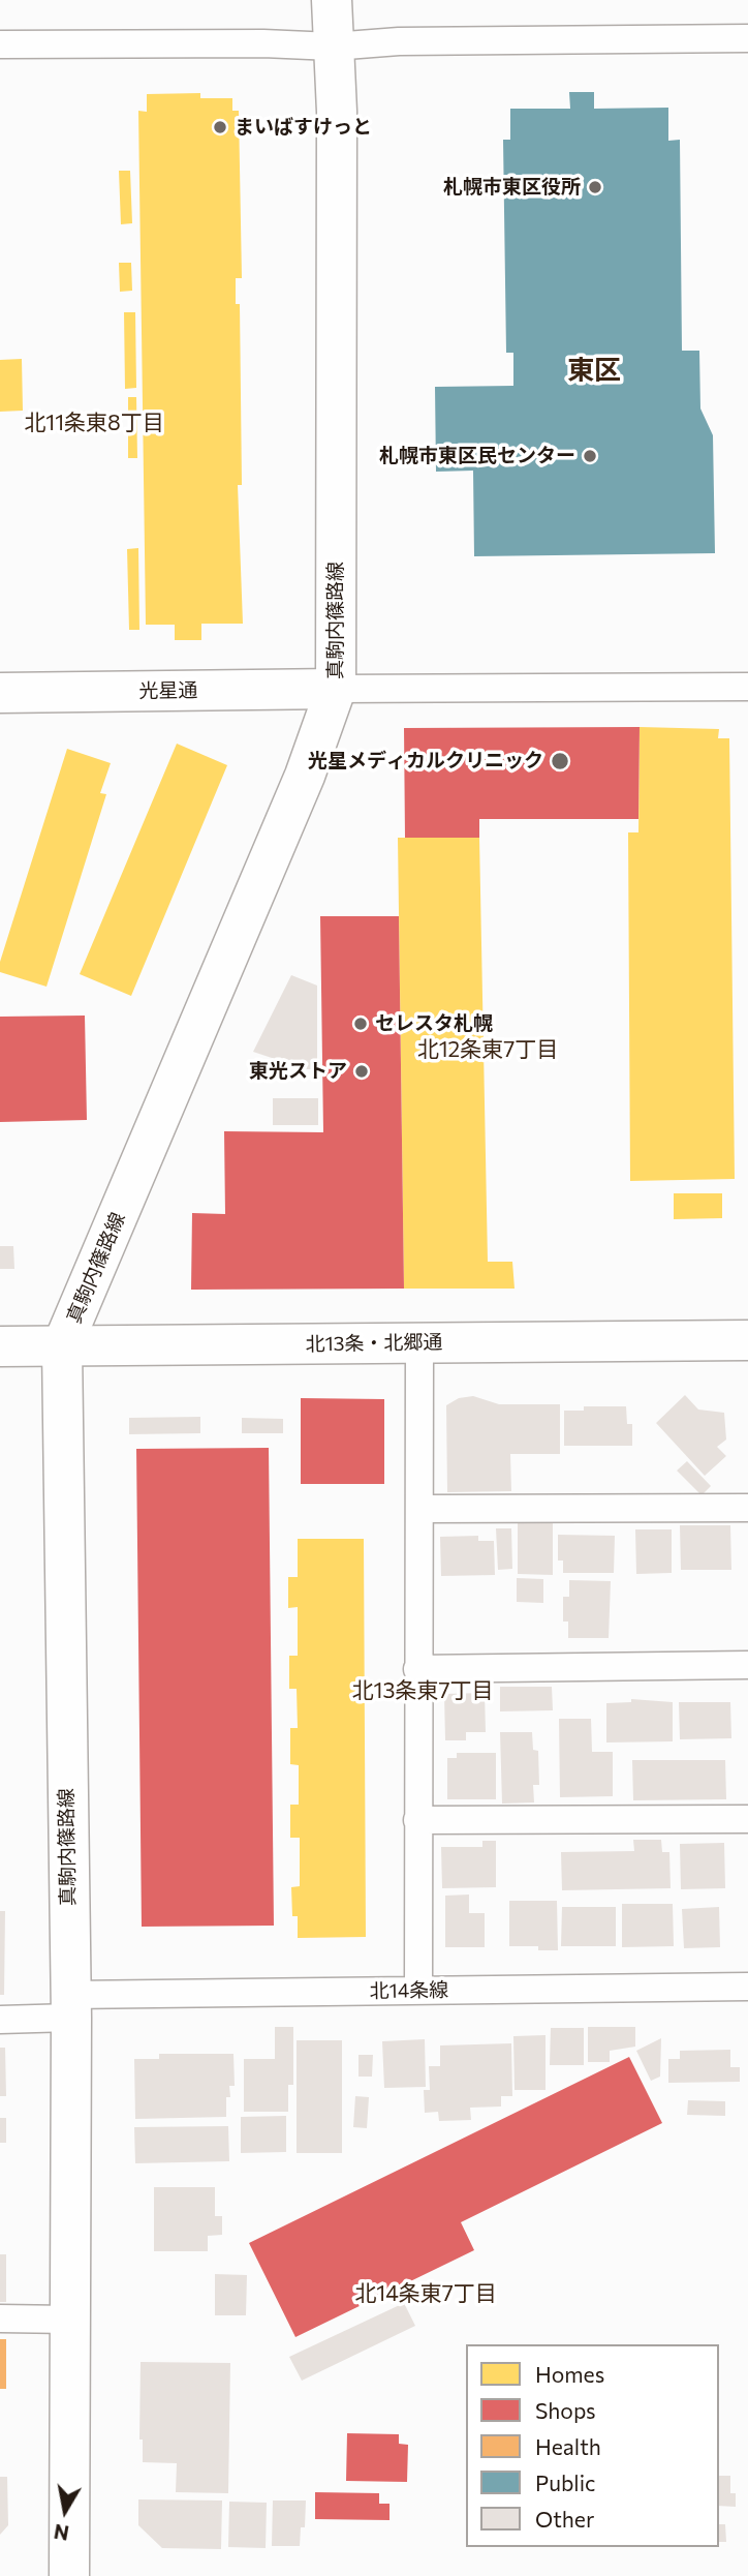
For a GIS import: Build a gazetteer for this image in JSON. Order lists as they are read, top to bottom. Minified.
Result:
{"streets":{"main road":["真駒内篠路線","光星通","北13条・北郷通"],"street":["北14条線"]},"crossings":[["真駒内篠路線","光星通"],["真駒内篠路線","北13条・北郷通"],["真駒内篠路線","北14条線"]],"districts":["東区","北11条東8丁目","北12条東7丁目","北13条東7丁目","北14条東7丁目"],"places":["まいばすけっと","札幌市東区役所","札幌市東区民センター","光星メディカルクリニック","セレスタ札幌","東光ストア"],"legend":["Homes","Shops","Health","Public","Other"],"north":"bottom"}
